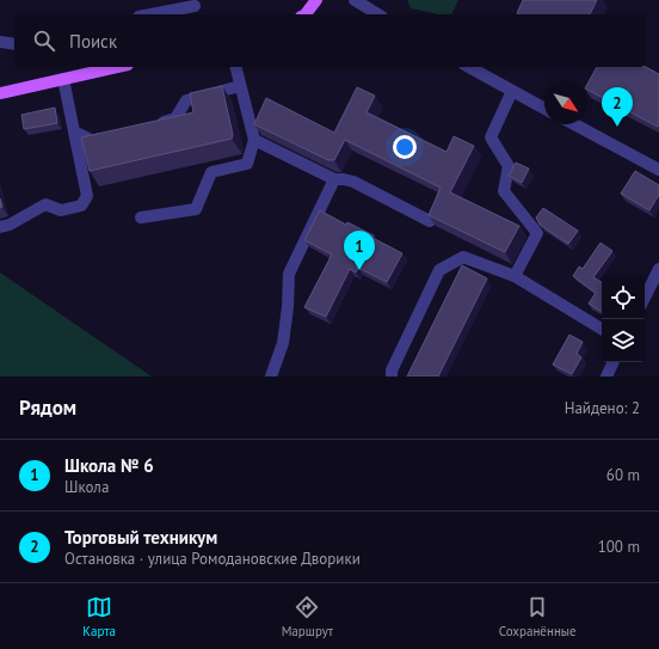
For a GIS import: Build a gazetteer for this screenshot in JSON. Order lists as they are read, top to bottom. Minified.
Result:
{"north":"bottom right","page":{"search":"Поиск","pins":["2","1"],"heading":["Рядом","Найдено: 2"],"list":[{"mark":"1","name":"Школа № 6","note":"Школа","value":"60 m"},{"mark":"2","name":"Торговый техникум","note":"Остановка · улица Ромодановские Дворики","value":"100 m"}],"nav":["Карта","Маршрут","Сохранённые"]}}
